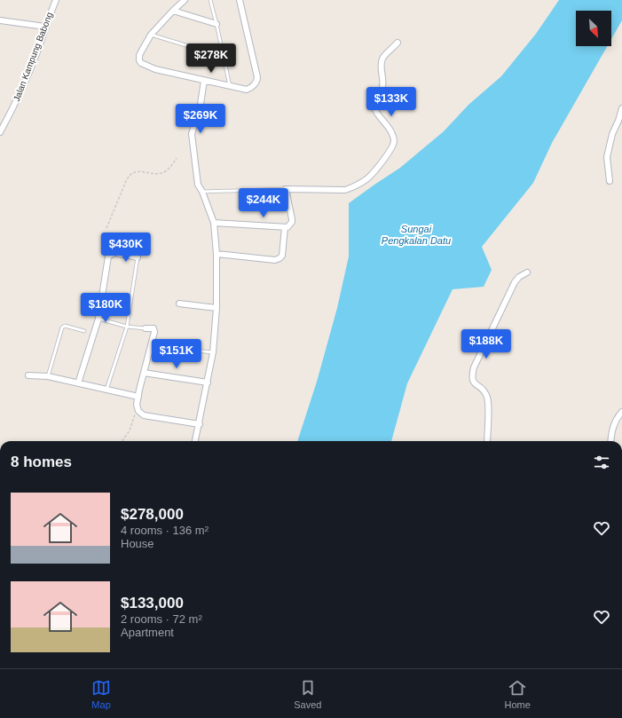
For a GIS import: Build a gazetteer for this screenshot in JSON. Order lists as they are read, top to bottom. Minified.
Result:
{"streets":{"street":["Jalan Kampung Babong"]},"water":["Sungai Pengkalan Datu"],"north":"bottom right","page":{"price":["$278K","$133K","$269K","$244K","$430K","$180K","$188K","$151K"],"heading":"8 homes","list":[{"name":"$278,000","note":"4 rooms · 136 m² · House"},{"name":"$133,000","note":"2 rooms · 72 m² · Apartment"}],"tabs":["Map","Saved","Home"]}}
